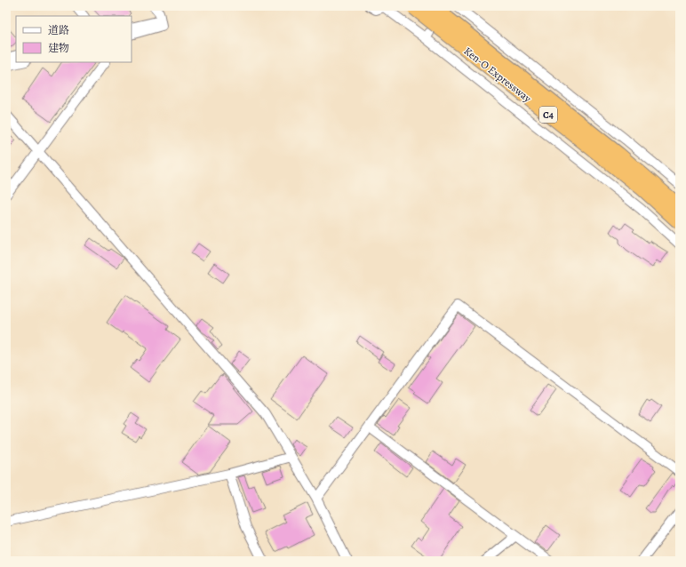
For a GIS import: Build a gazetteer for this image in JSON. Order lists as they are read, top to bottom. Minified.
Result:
{"streets":{"highway":["Ken-O Expressway","C4"]},"legend":["道路","建物"]}
